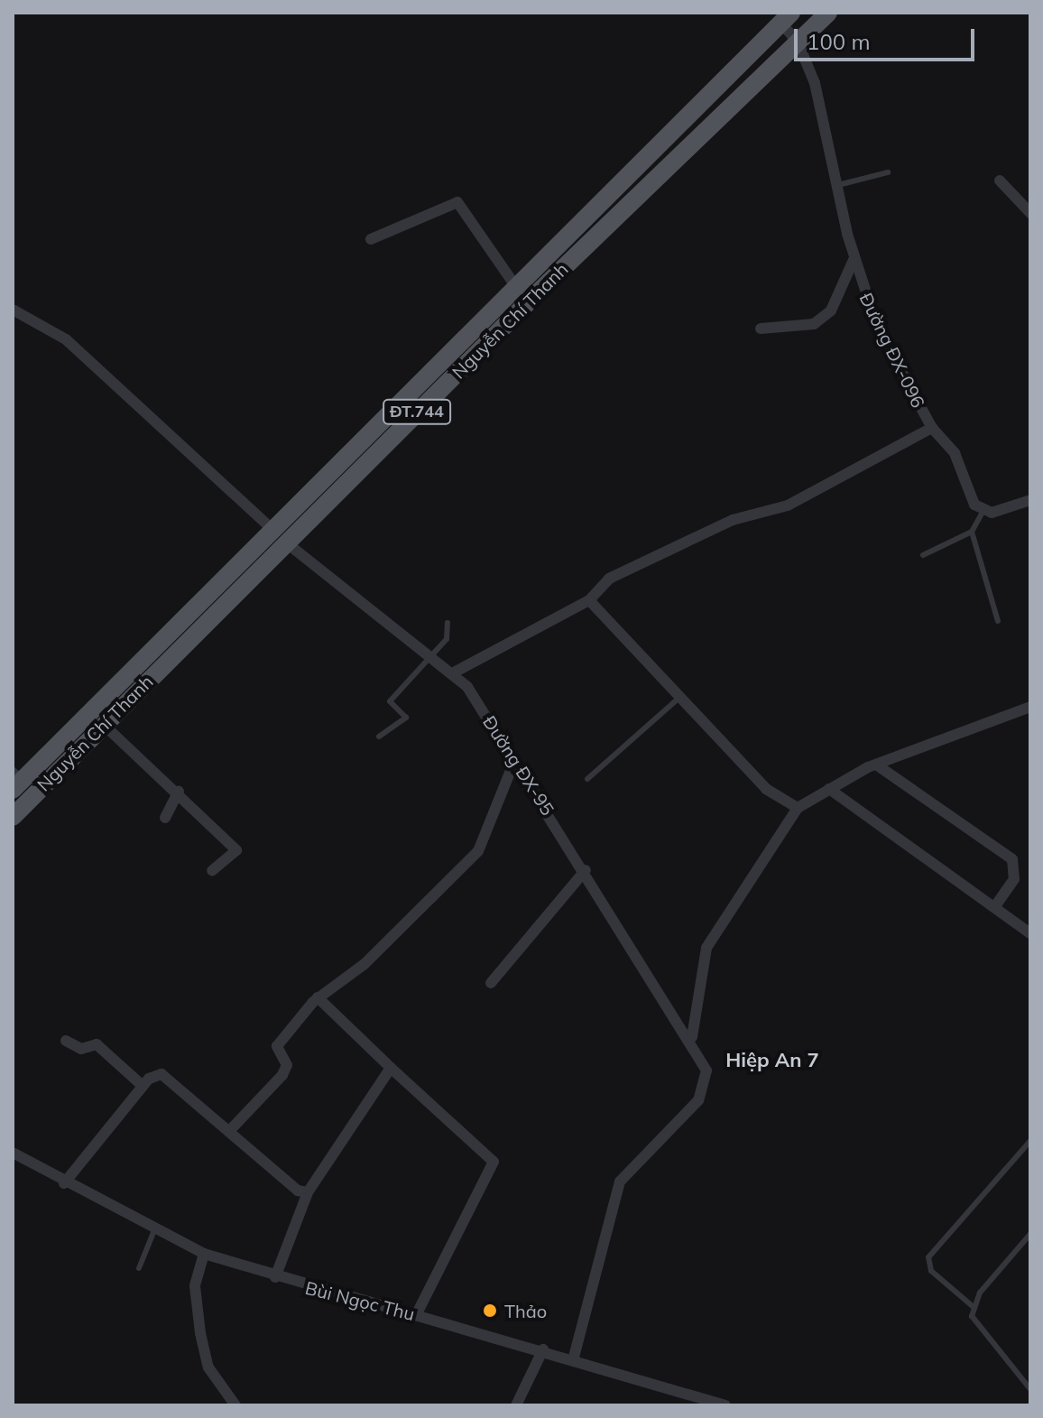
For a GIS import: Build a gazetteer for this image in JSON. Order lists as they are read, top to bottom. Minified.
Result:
{"streets":{"main road":["Nguyễn Chí Thanh","ĐT.744"],"street":["Đường ĐX-096","Đường ĐX-95","Bùi Ngọc Thu"]},"crossings":[["Nguyễn Chí Thanh","Đường ĐX-096"],["Nguyễn Chí Thanh","Đường ĐX-95"],["Đường ĐX-95","Bùi Ngọc Thu"]],"districts":["Hiệp An 7"],"places":["Thảo"],"scale_bar":"100 m"}
